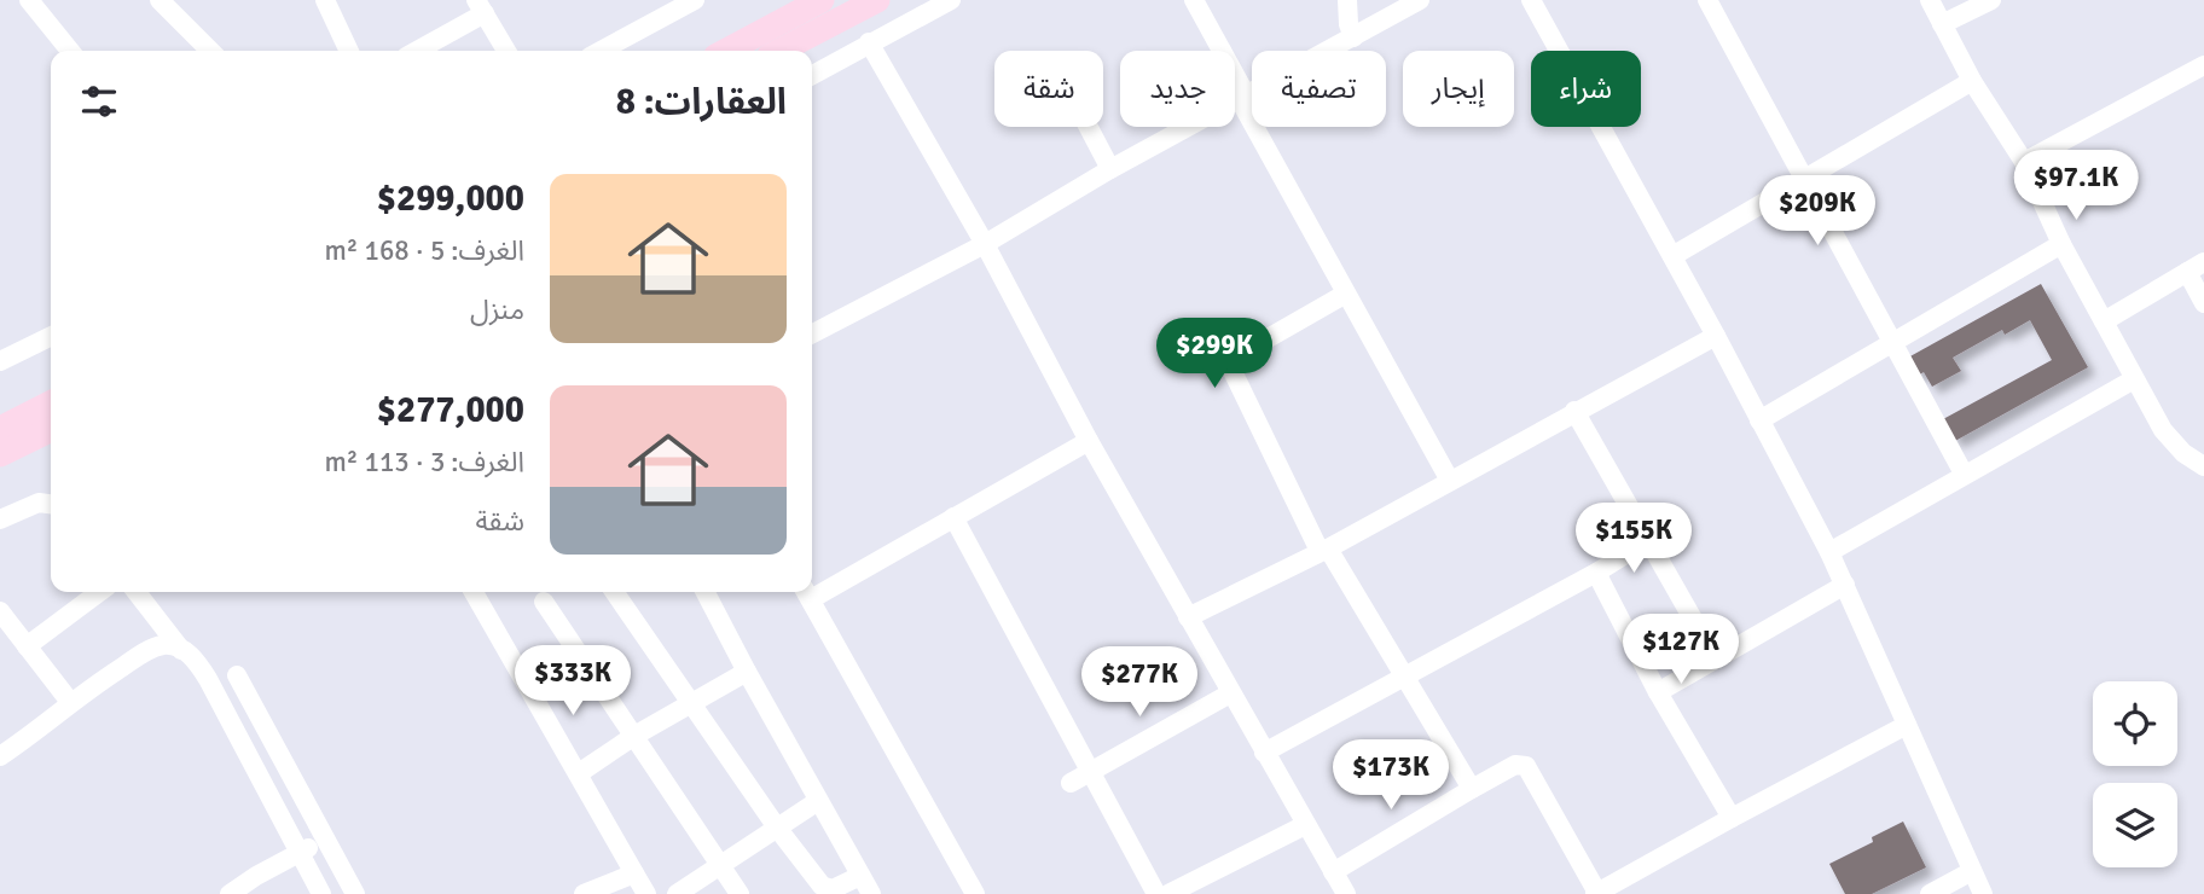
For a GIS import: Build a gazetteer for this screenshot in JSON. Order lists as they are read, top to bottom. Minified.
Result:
{"page":{"chip":["شراء","إيجار","تصفية","جديد","شقة"],"heading":"العقارات: 8","price":["$97.1K","$209K","$299K","$155K","$127K","$333K","$277K","$173K"],"list":[{"name":"$299,000","note":"الغرف: 5 · 168 m² · منزل"},{"name":"$277,000","note":"الغرف: 3 · 113 m² · شقة"}]}}
